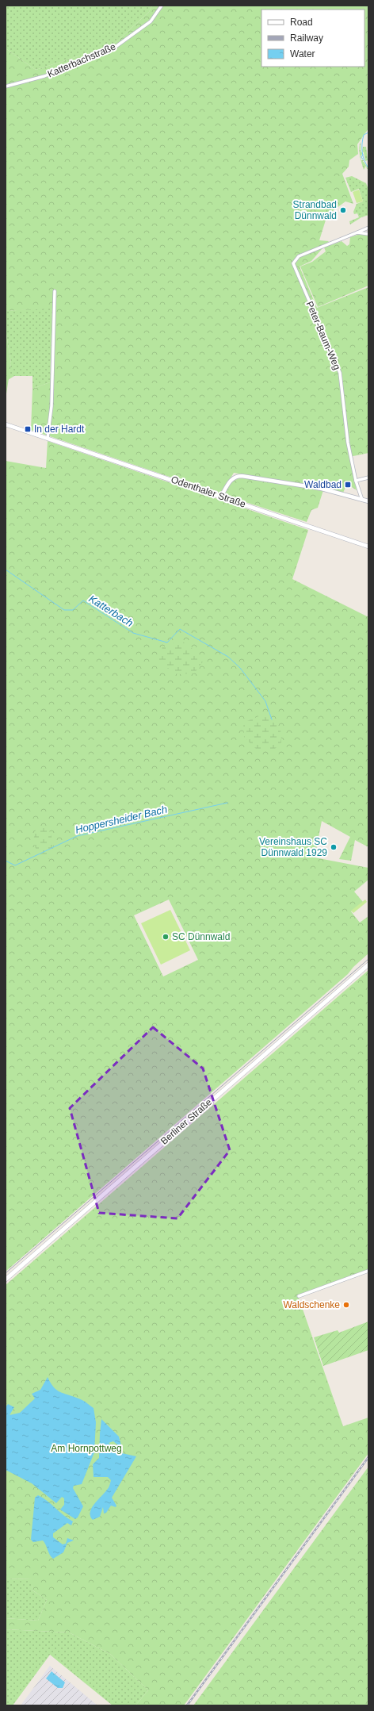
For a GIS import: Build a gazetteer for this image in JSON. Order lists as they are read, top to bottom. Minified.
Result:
{"streets":{"main road":["Odenthaler Straße","Berliner Straße"],"street":["Katterbachstraße","Peter-Baum-Weg"]},"water":["Katterbach","Hoppersheider Bach"],"parks":["Am Hornpottweg"],"places":{"other":["Strandbad Dünnwald","Vereinshaus SC Dünnwald 1929","SC Dünnwald","Waldschenke"],"transit":["In der Hardt","Waldbad"]},"legend":["Road","Railway","Water"]}
